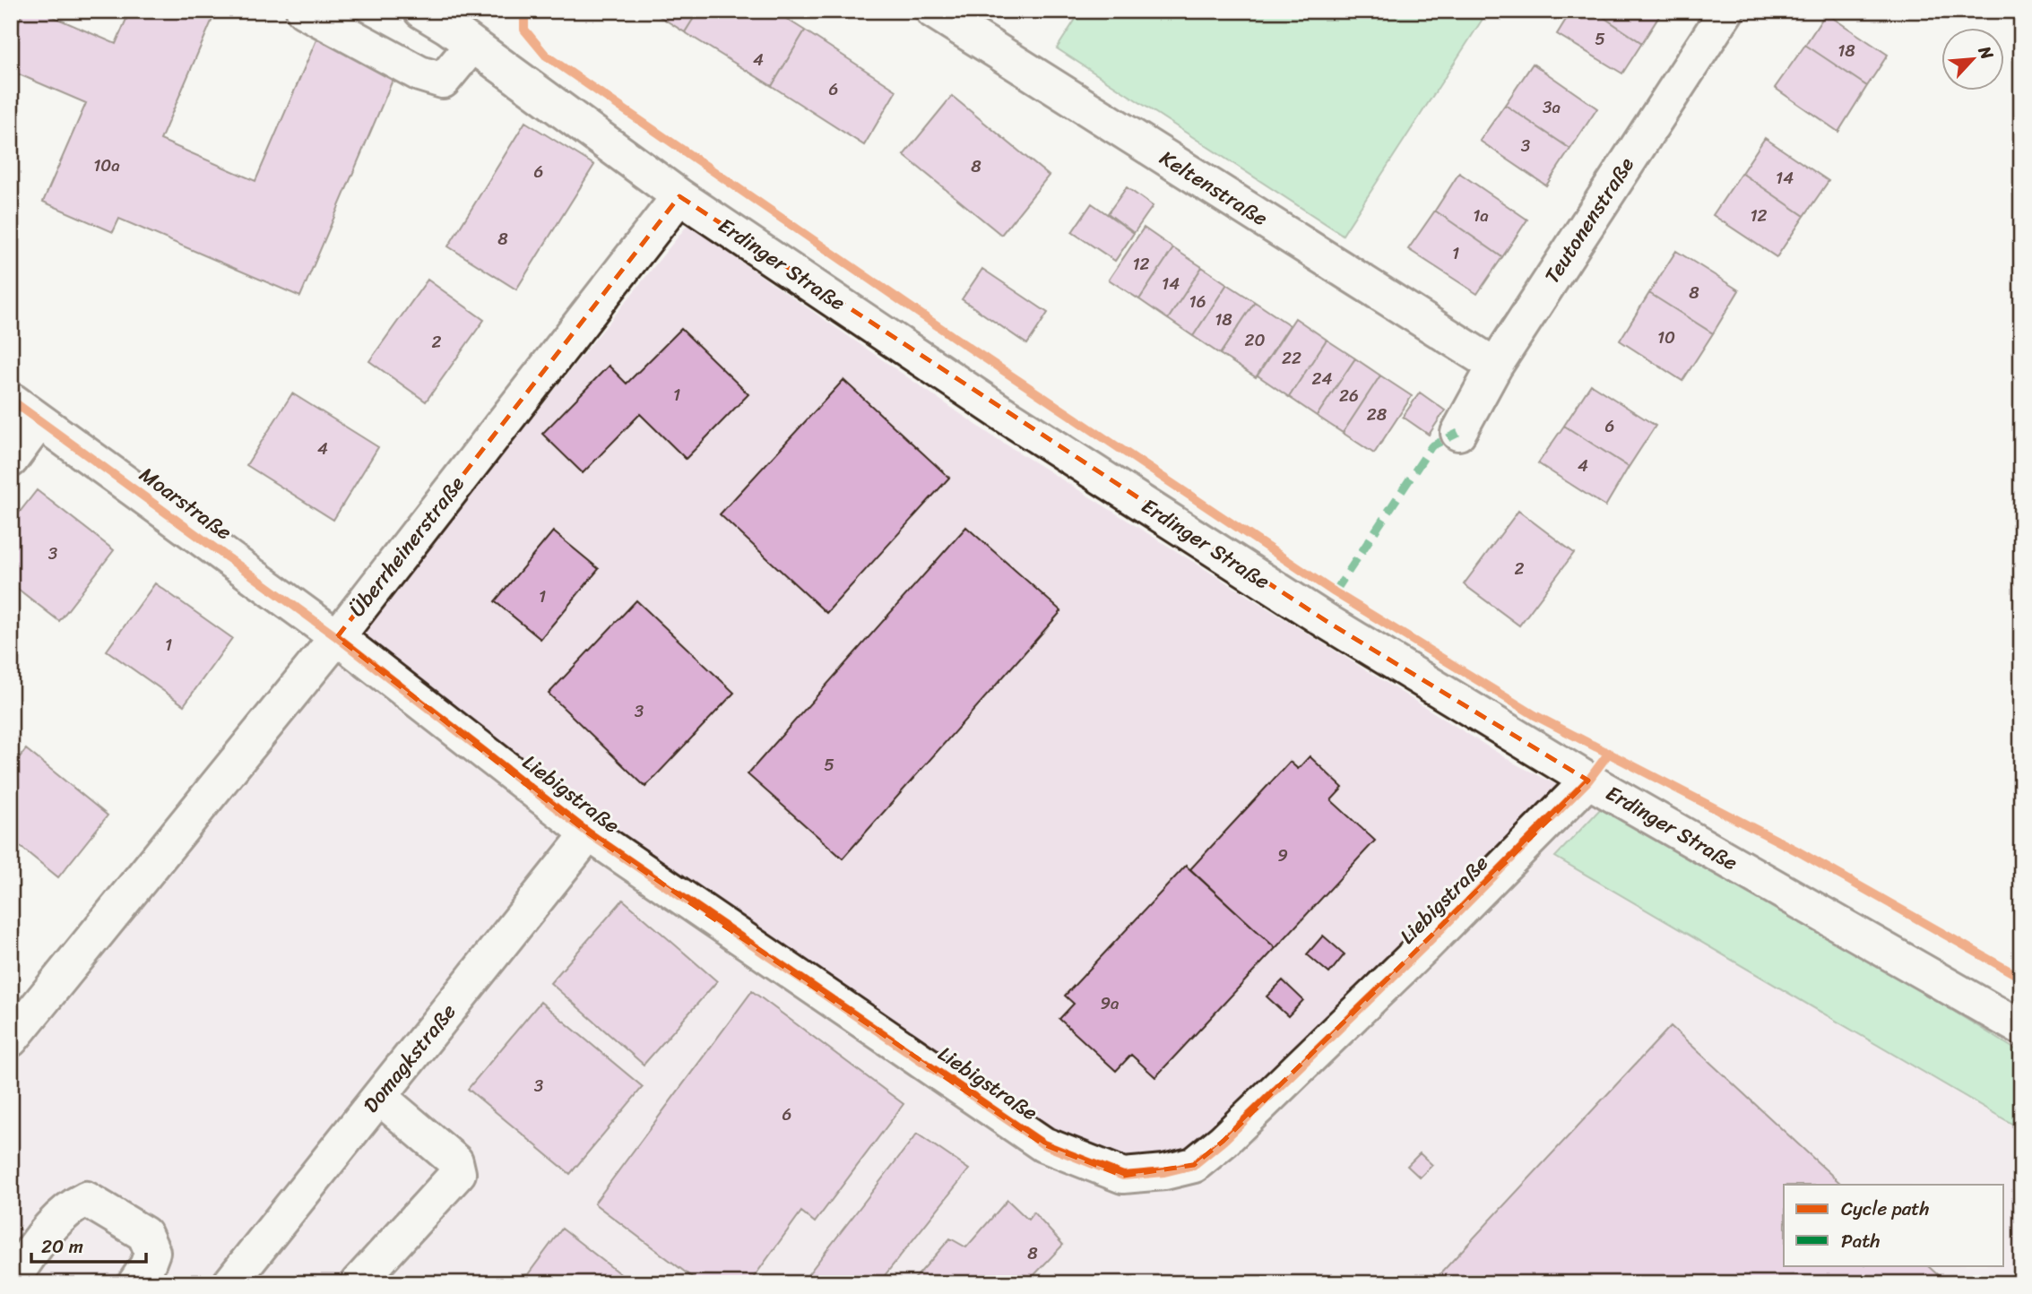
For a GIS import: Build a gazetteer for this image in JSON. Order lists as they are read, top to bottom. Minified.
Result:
{"streets":{"street":["Keltenstraße","Teutonenstraße","Erdinger Straße","Moarstraße","Überrheinerstraße","Liebigstraße","Domagkstraße"]},"crossings":[["Keltenstraße","Teutonenstraße"],["Erdinger Straße","Überrheinerstraße"],["Erdinger Straße","Liebigstraße"],["Moarstraße","Überrheinerstraße"],["Moarstraße","Liebigstraße"],["Überrheinerstraße","Liebigstraße"],["Liebigstraße","Domagkstraße"]],"house_numbers":["5","18","4","6","3a","3","10a","8","6","14","1a","12","8","1","12","14","8","16","18","10","20","2","22","24","1","26","28","6","4","4","3","2","1","1","3","5","9","9a","3","6","8"],"legend":["Cycle path","Path"],"scale_bar":"20 m","north":"top right"}
